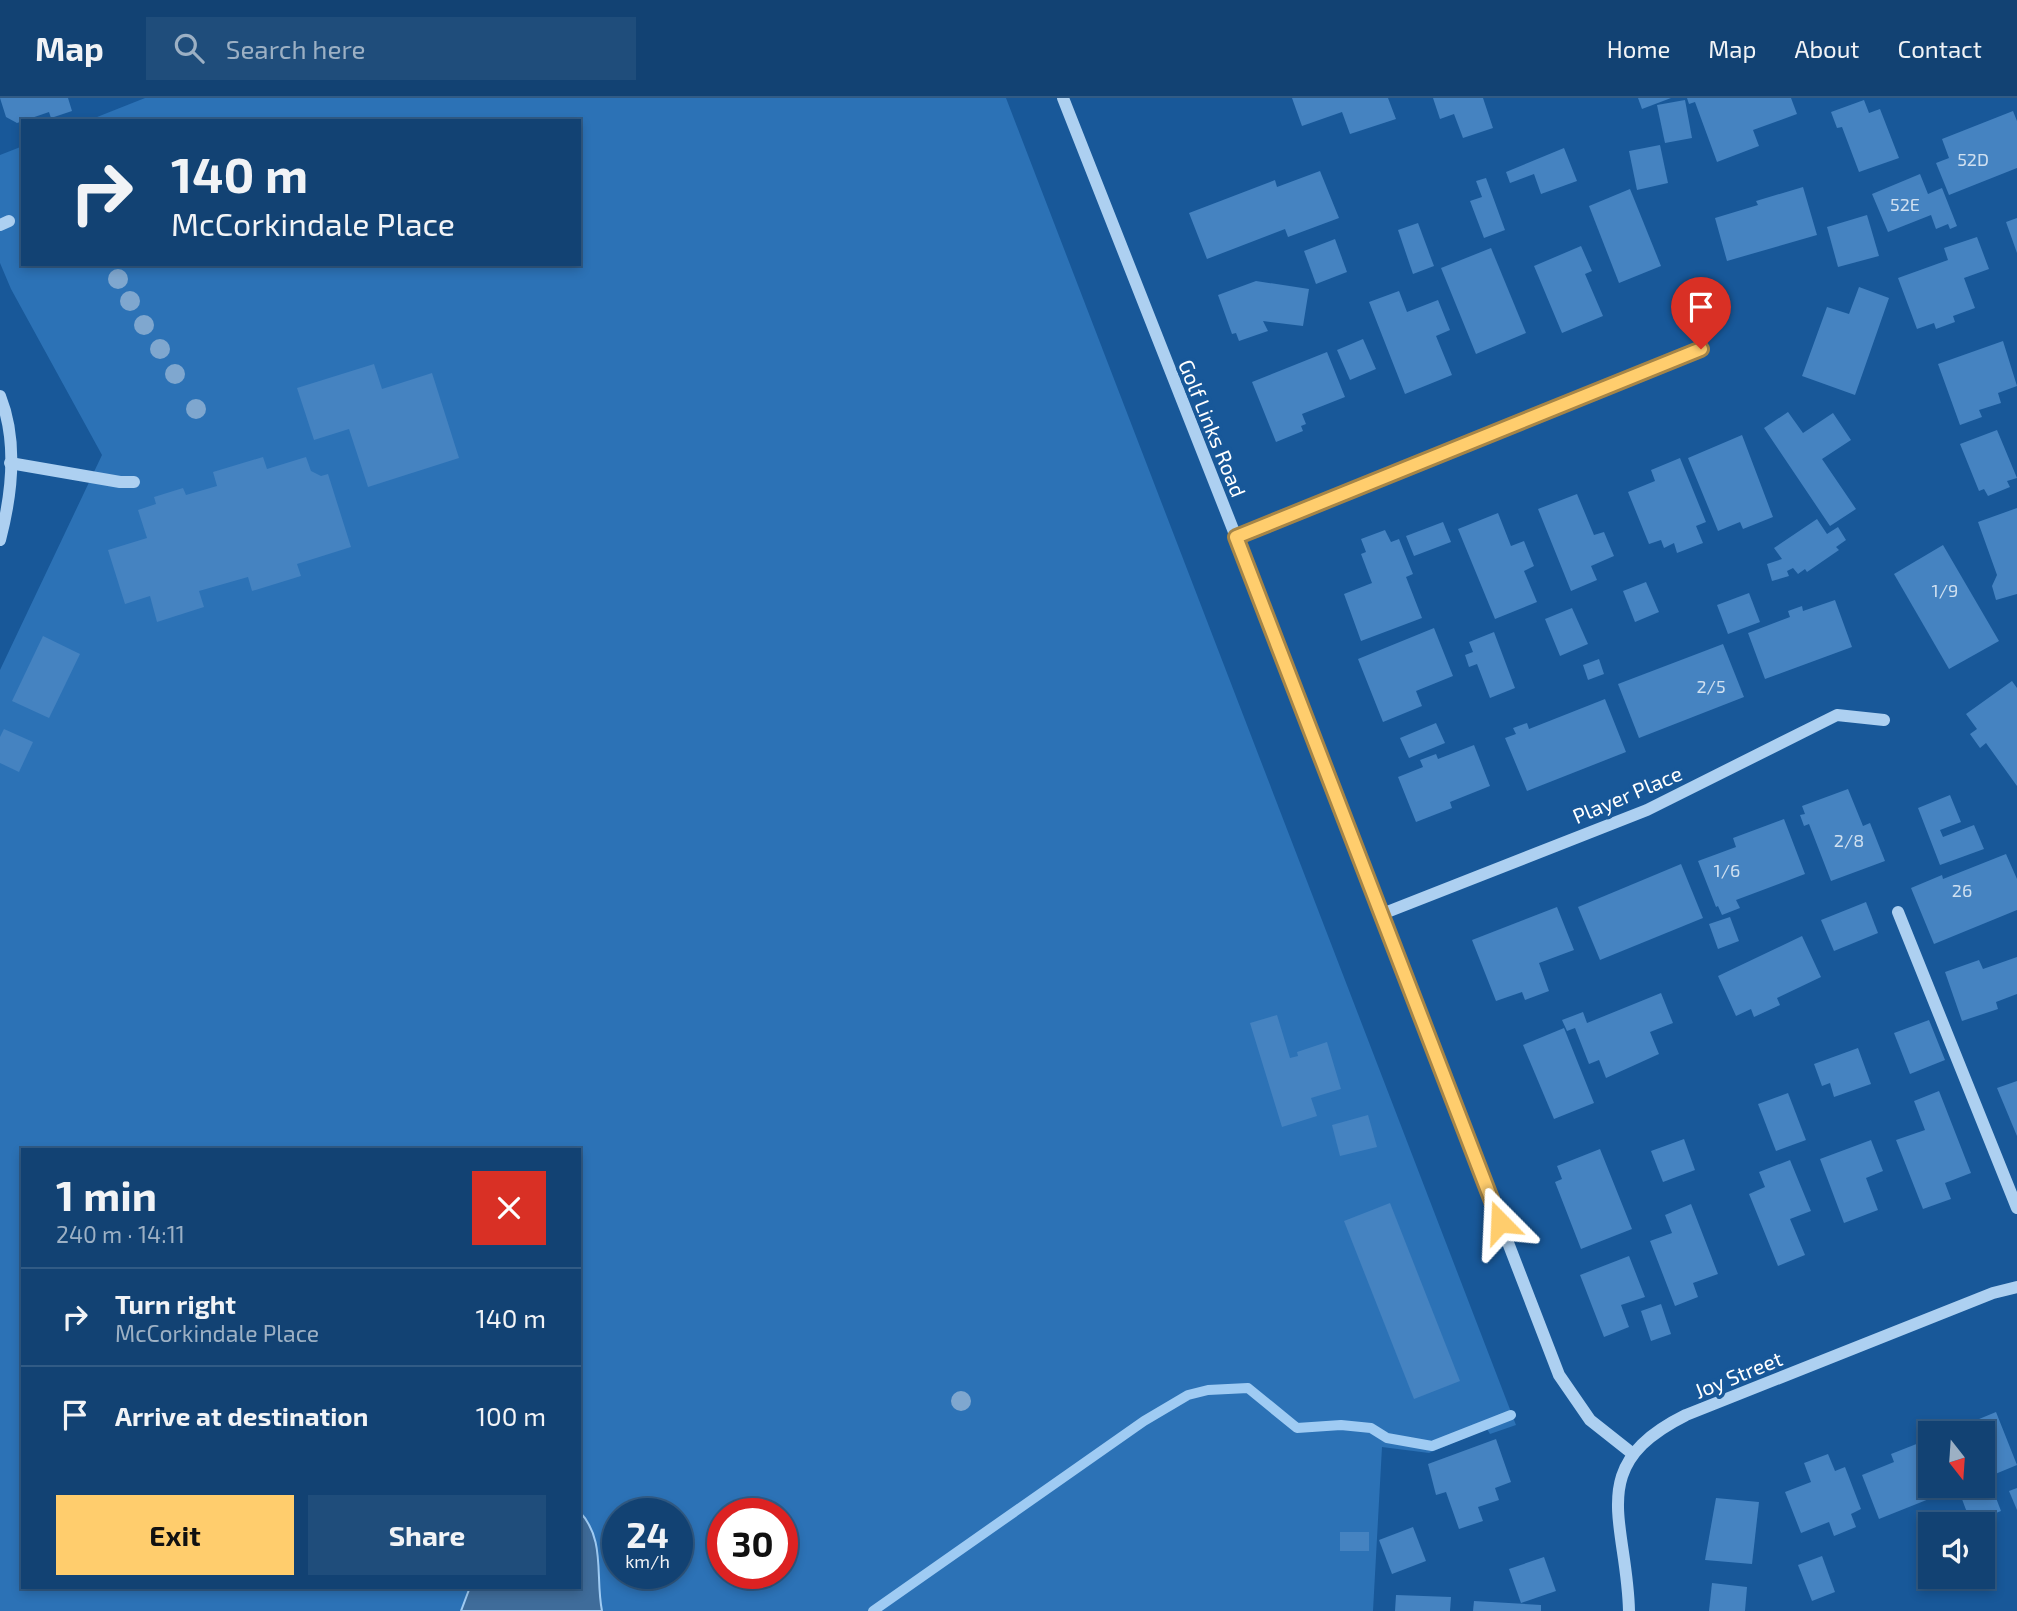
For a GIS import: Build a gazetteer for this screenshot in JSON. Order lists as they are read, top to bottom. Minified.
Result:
{"streets":{"street":["Golf Links Road","Player Place","Joy Street"]},"crossings":[["Golf Links Road","Player Place"],["Golf Links Road","Joy Street"]],"house_numbers":["52D","52E","1/9","2/5","2/8","1/6","26"],"north":"bottom","page":{"header":"Map","search":"Search here","nav":["Home","Map","About","Contact"],"turn":["140 m","McCorkindale Place"],"heading":["1 min","240 m · 14:11"],"list":[{"name":"Turn right","note":"McCorkindale Place","value":"140 m"},{"name":"Arrive at destination","value":"100 m"}],"buttons":["Exit","Share"],"speed":"24 km/h","limit":"30"}}
